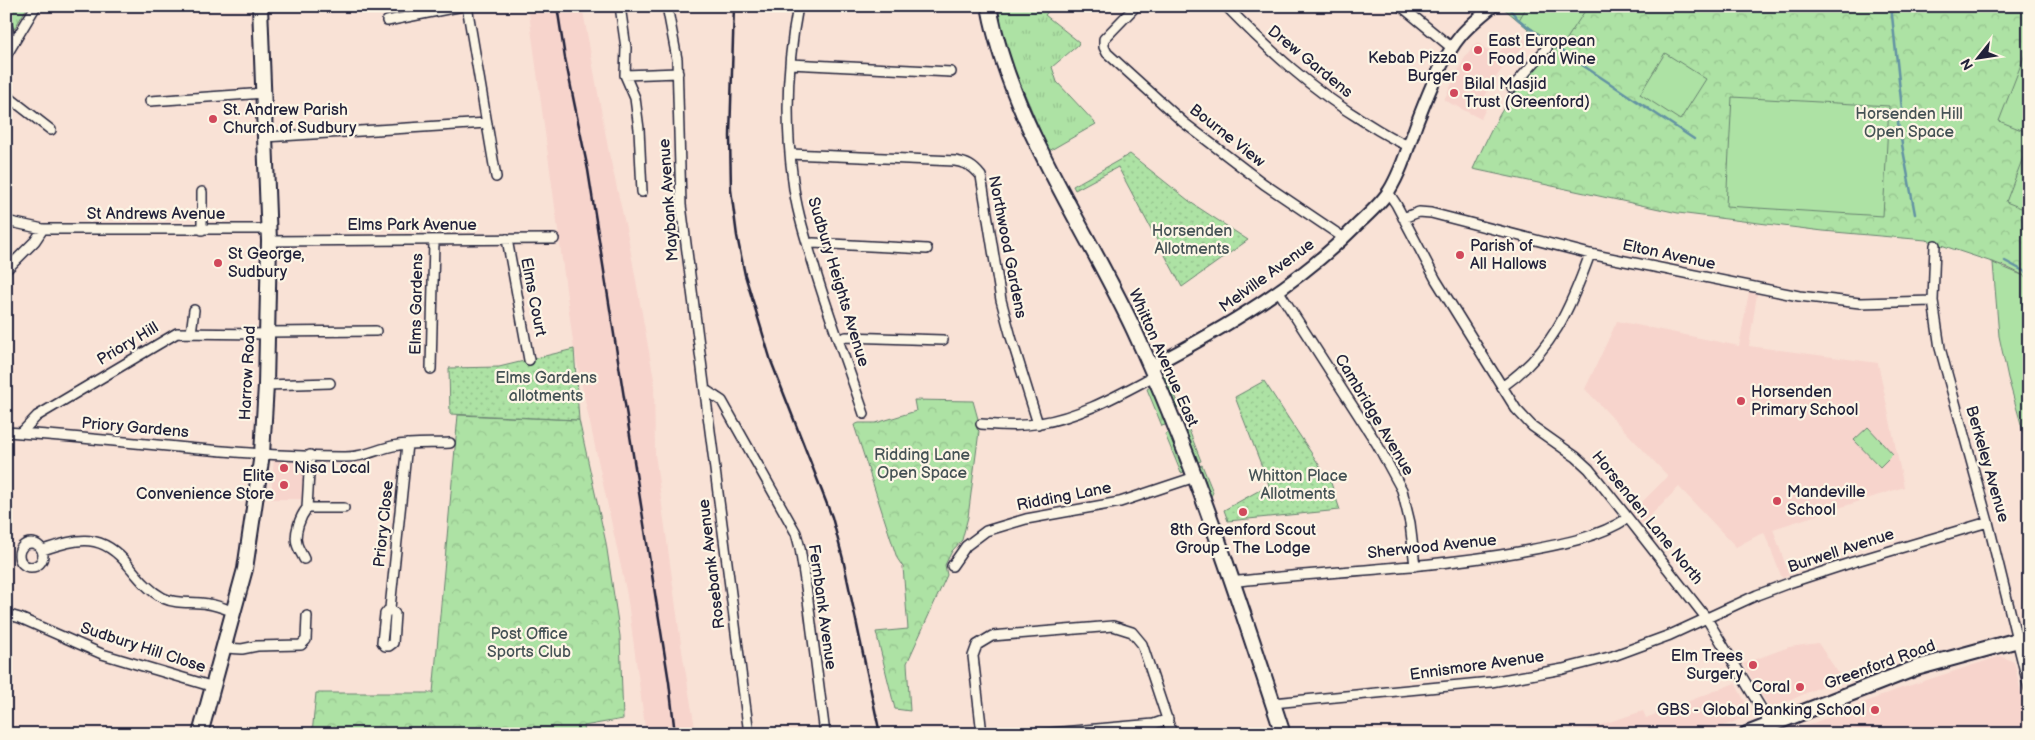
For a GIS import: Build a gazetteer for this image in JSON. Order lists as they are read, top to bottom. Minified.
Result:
{"streets":{"main road":["Whitton Avenue East","Harrow Road","Greenford Road"],"street":["Drew Gardens","Bourne View","Maybank Avenue","St Andrews Avenue","Elms Park Avenue","Northwood Gardens","Elton Avenue","Melville Avenue","Sudbury Heights Avenue","Elms Court","Elms Gardens","Priory Hill","Cambridge Avenue","Priory Gardens","Berkeley Avenue","Ridding Lane","Horsenden Lane North","Priory Close","Sherwood Avenue","Burwell Avenue","Rosebank Avenue","Fernbank Avenue","Sudbury Hill Close","Ennismore Avenue"]},"crossings":[["Bourne View","Melville Avenue"],["Maybank Avenue","Rosebank Avenue"],["Maybank Avenue","Fernbank Avenue"],["St Andrews Avenue","Elms Park Avenue"],["St Andrews Avenue","Harrow Road"],["Elms Park Avenue","Elms Court"],["Elms Park Avenue","Elms Gardens"],["Elms Park Avenue","Harrow Road"],["Northwood Gardens","Sudbury Heights Avenue"],["Elton Avenue","Berkeley Avenue"],["Elton Avenue","Horsenden Lane North"],["Melville Avenue","Whitton Avenue East"],["Melville Avenue","Cambridge Avenue"],["Melville Avenue","Horsenden Lane North"],["Priory Hill","Harrow Road"],["Priory Hill","Priory Gardens"],["Whitton Avenue East","Ridding Lane"],["Whitton Avenue East","Sherwood Avenue"],["Whitton Avenue East","Ennismore Avenue"],["Harrow Road","Priory Gardens"],["Harrow Road","Sudbury Hill Close"],["Cambridge Avenue","Sherwood Avenue"],["Priory Gardens","Priory Close"],["Berkeley Avenue","Burwell Avenue"],["Berkeley Avenue","Greenford Road"],["Horsenden Lane North","Sherwood Avenue"],["Horsenden Lane North","Burwell Avenue"],["Horsenden Lane North","Greenford Road"],["Horsenden Lane North","Ennismore Avenue"],["Burwell Avenue","Ennismore Avenue"],["Rosebank Avenue","Fernbank Avenue"]],"parks":["Horsenden Hill Open Space","Horsenden Allotments","Elms Gardens allotments","Ridding Lane Open Space","Whitton Place Allotments","Post Office Sports Club"],"places":["East European Food and Wine","Kebab Pizza Burger","Bilal Masjid Trust (Greenford)","St. Andrew Parish Church of Sudbury","Parish of All Hallows","St George, Sudbury","Horsenden Primary School","Nisa Local","Elite Convenience Store","Mandeville School","8th Greenford Scout Group - The Lodge","Elm Trees Surgery","Coral","GBS - Global Banking School"],"north":"bottom left"}
